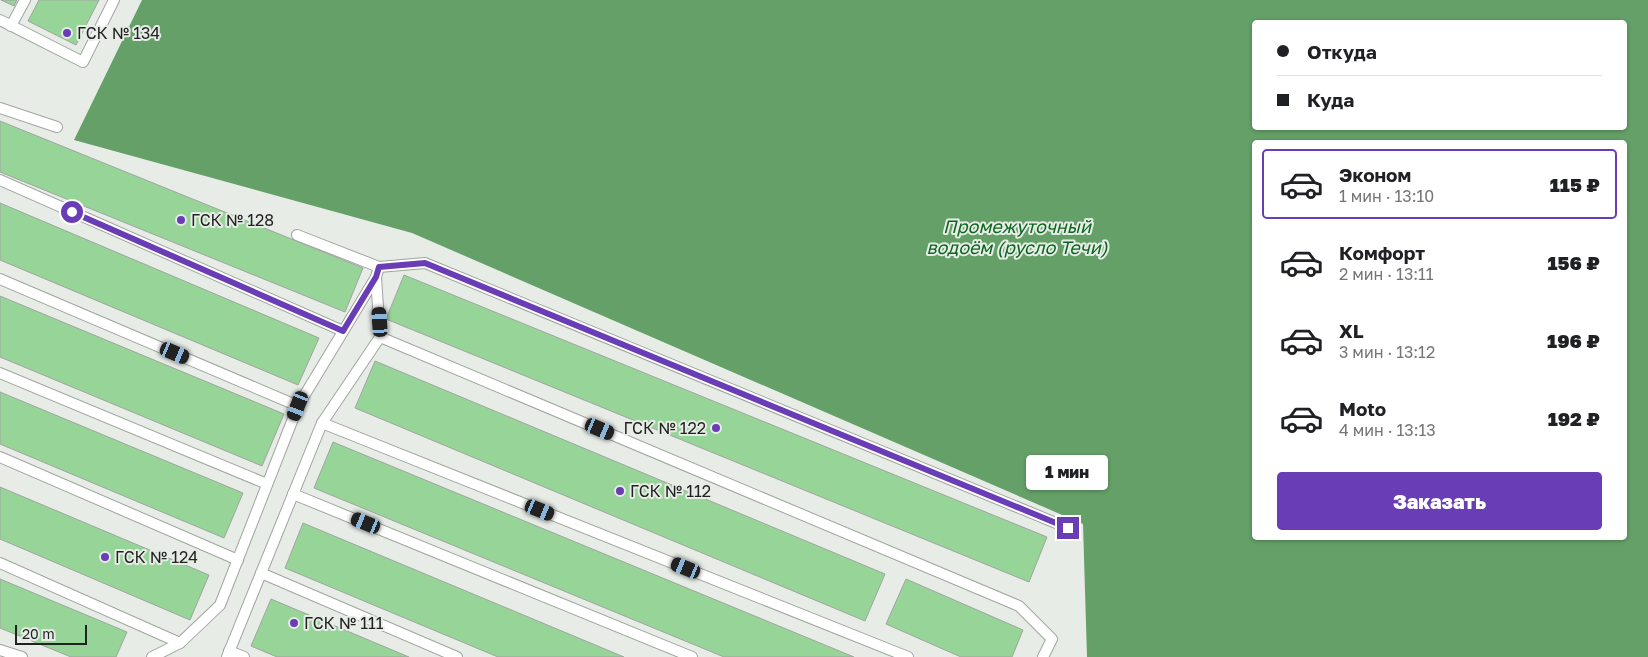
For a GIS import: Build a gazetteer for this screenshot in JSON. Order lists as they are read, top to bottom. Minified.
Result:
{"water":["Промежуточный водоём (русло Течи)"],"places":["ГСК № 134","ГСК № 128","ГСК № 122","ГСК № 112","ГСК № 124","ГСК № 111"],"scale_bar":"20 m","page":{"banner":["Откуда","Куда"],"list":[{"name":"Эконом","note":"1 мин · 13:10","value":"115 ₽"},{"name":"Комфорт","note":"2 мин · 13:11","value":"156 ₽"},{"name":"XL","note":"3 мин · 13:12","value":"196 ₽"},{"name":"Moto","note":"4 мин · 13:13","value":"192 ₽"}],"bubble":"1 мин","buttons":"Заказать","scale":"20 m"}}
